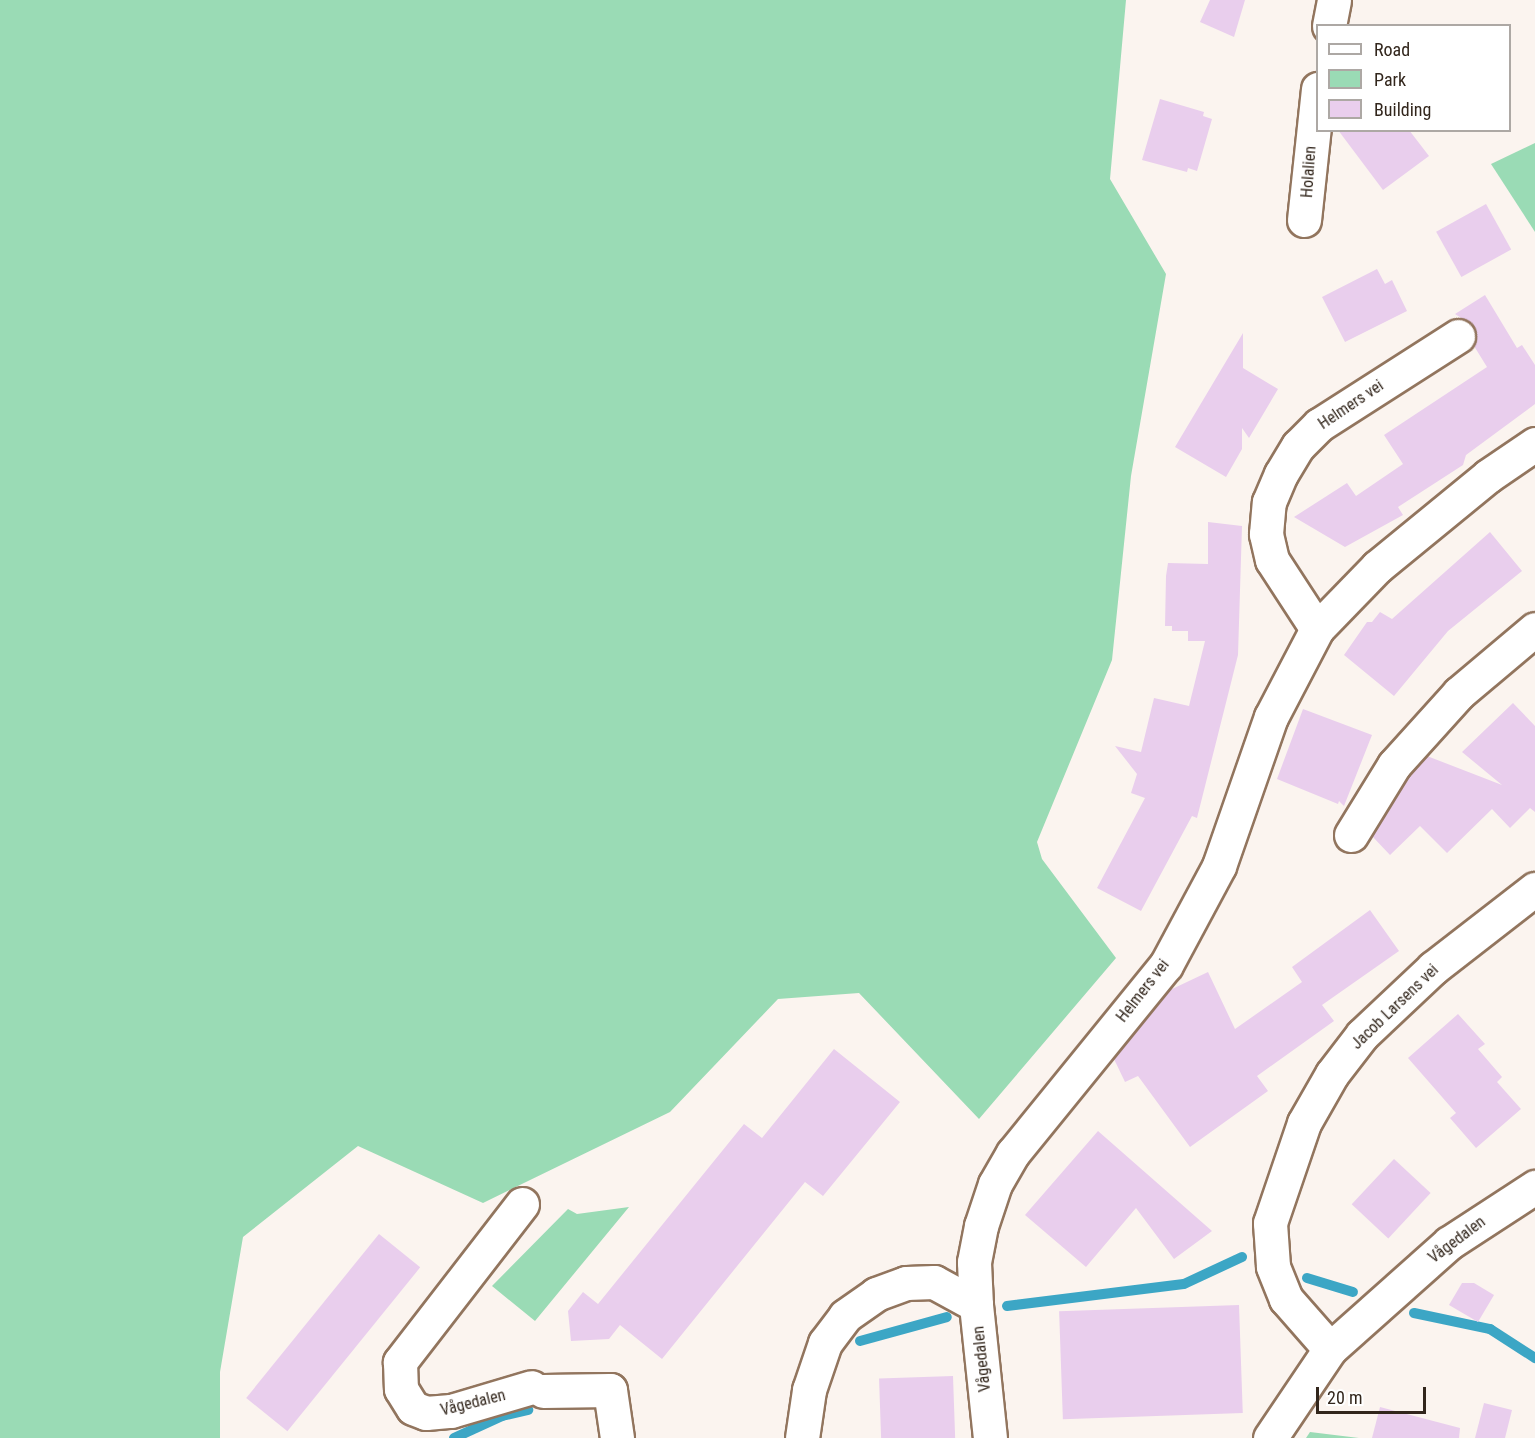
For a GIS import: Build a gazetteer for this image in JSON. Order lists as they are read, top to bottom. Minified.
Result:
{"streets":{"street":["Holalien","Helmers vei","Jacob Larsens vei","Vågedalen"]},"crossings":[["Helmers vei","Vågedalen"],["Jacob Larsens vei","Vågedalen"]],"legend":["Road","Park","Building"],"scale_bar":"20 m"}
